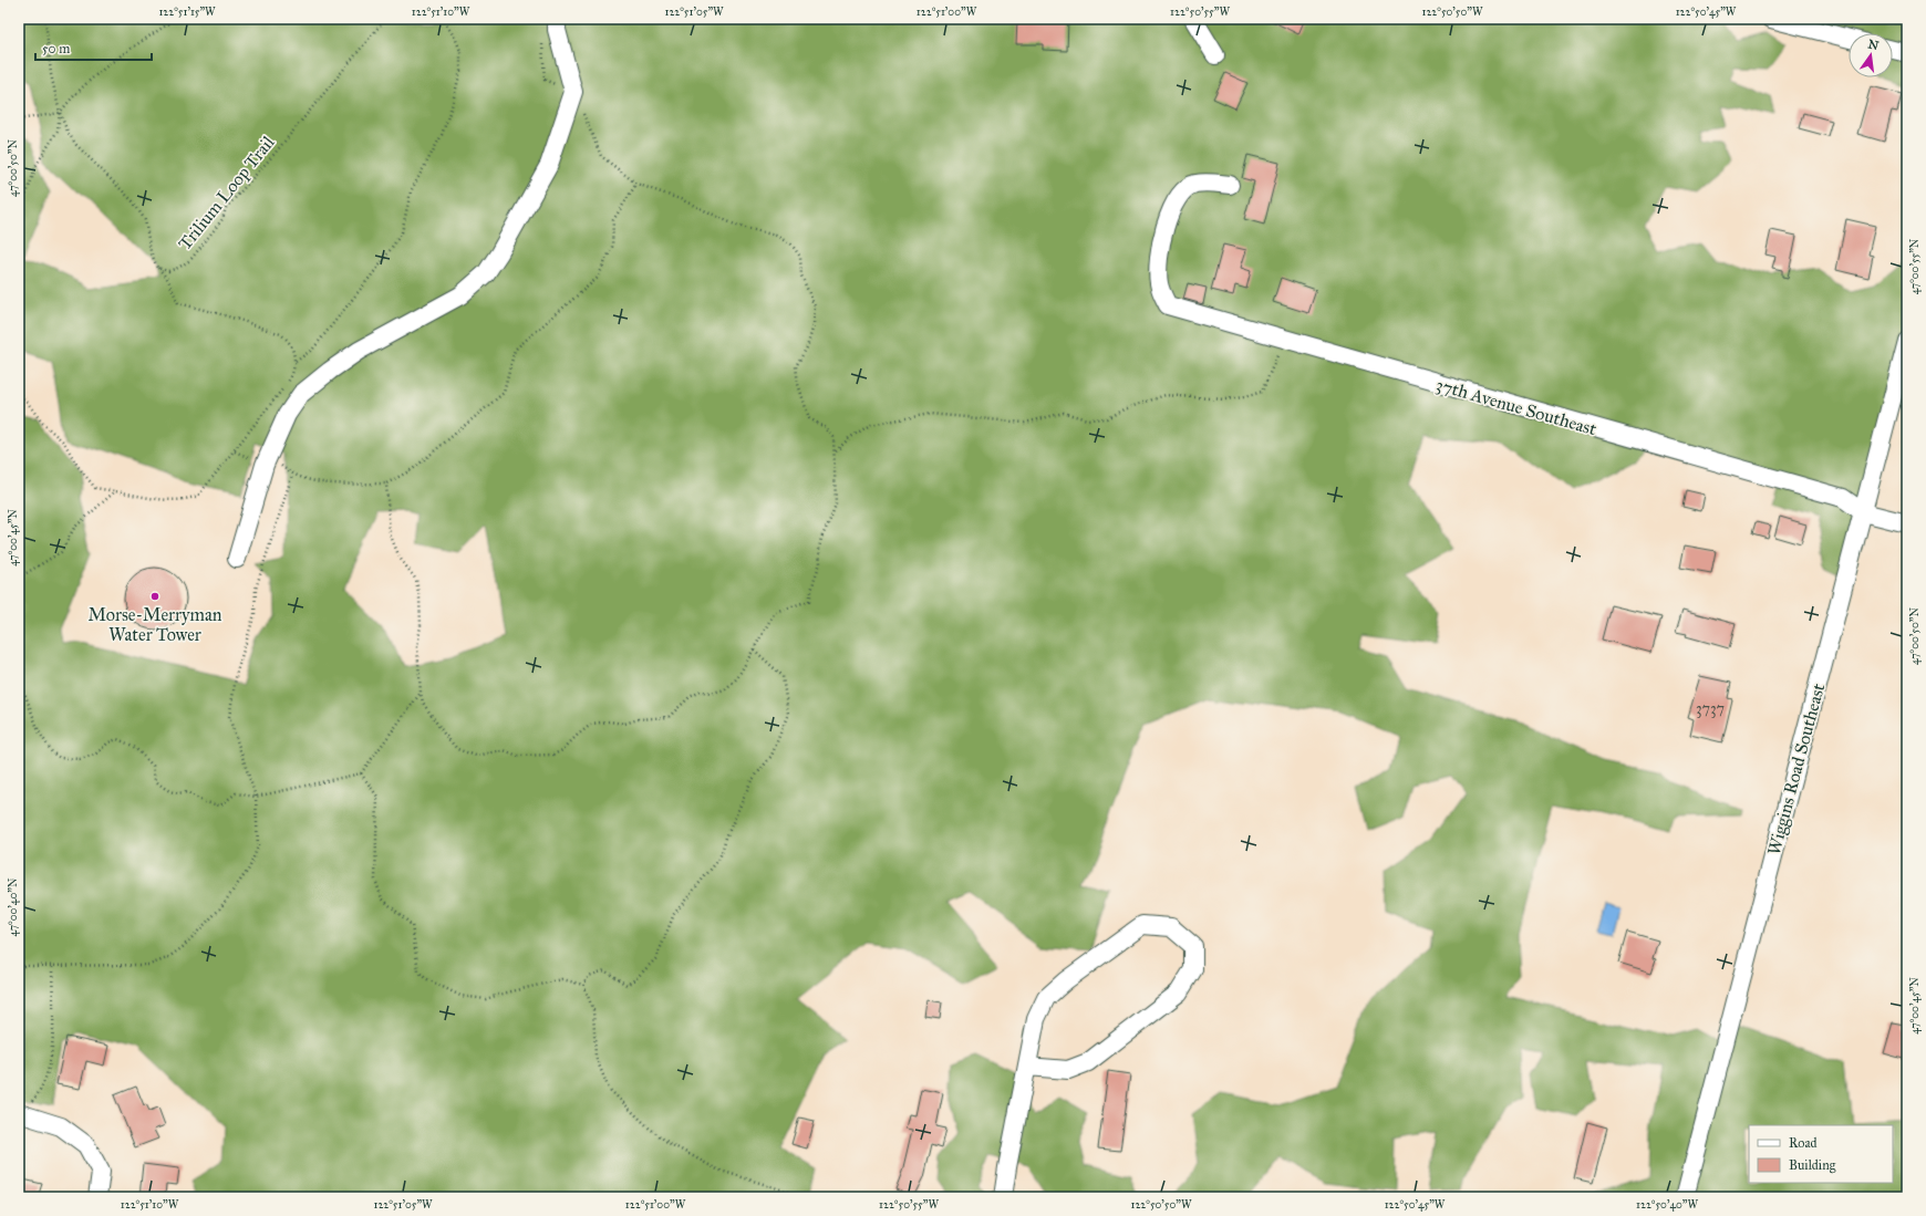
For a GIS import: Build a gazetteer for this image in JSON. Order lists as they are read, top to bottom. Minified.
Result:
{"streets":{"street":["37th Avenue Southeast","Wiggins Road Southeast"],"path":["Trilium Loop Trail"]},"crossings":[["37th Avenue Southeast","Wiggins Road Southeast"]],"places":["Morse-Merryman Water Tower"],"house_numbers":["3737"],"legend":["Road","Building"],"scale_bar":"50 m","north":"top","coordinates":["122°51'15\"W","122°51'10\"W","122°51'05\"W","122°51'00\"W","122°50'55\"W","122°50'50\"W","122°50'45\"W","47°00'50\"N","47°00'55\"N","47°00'45\"N","47°00'40\"N","122°50'40\"W"]}
